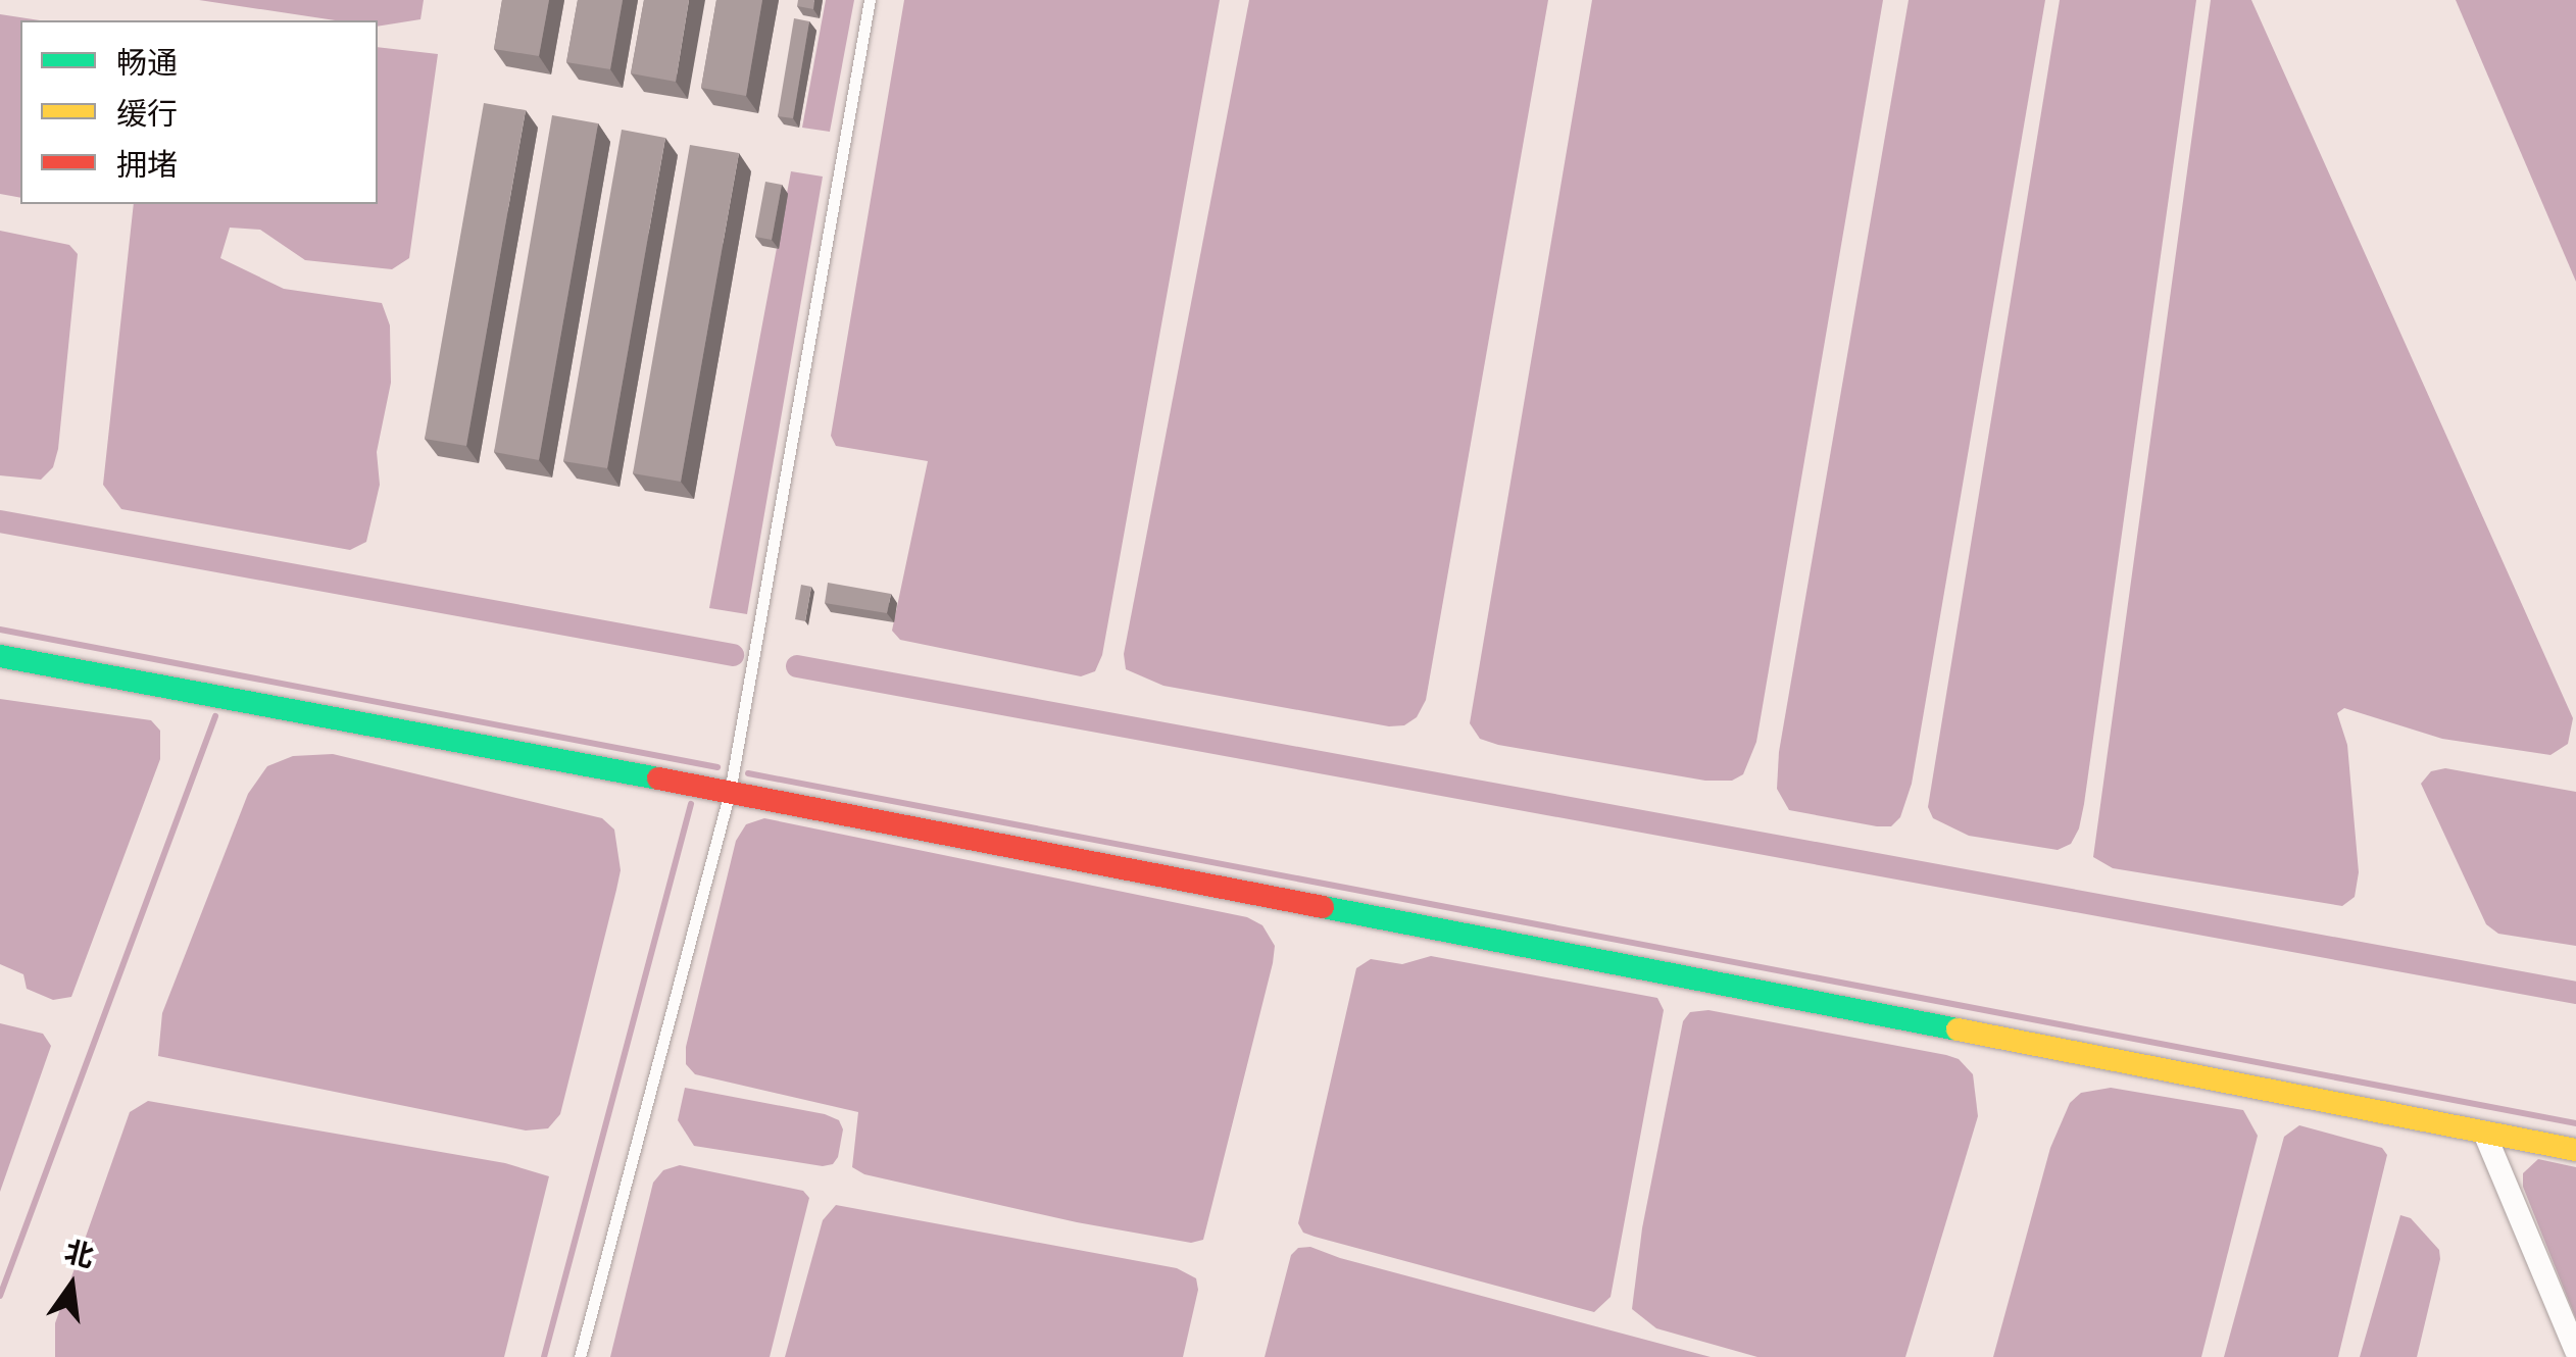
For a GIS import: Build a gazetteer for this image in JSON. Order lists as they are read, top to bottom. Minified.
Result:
{"legend":["畅通","缓行","拥堵"],"north":"top"}
